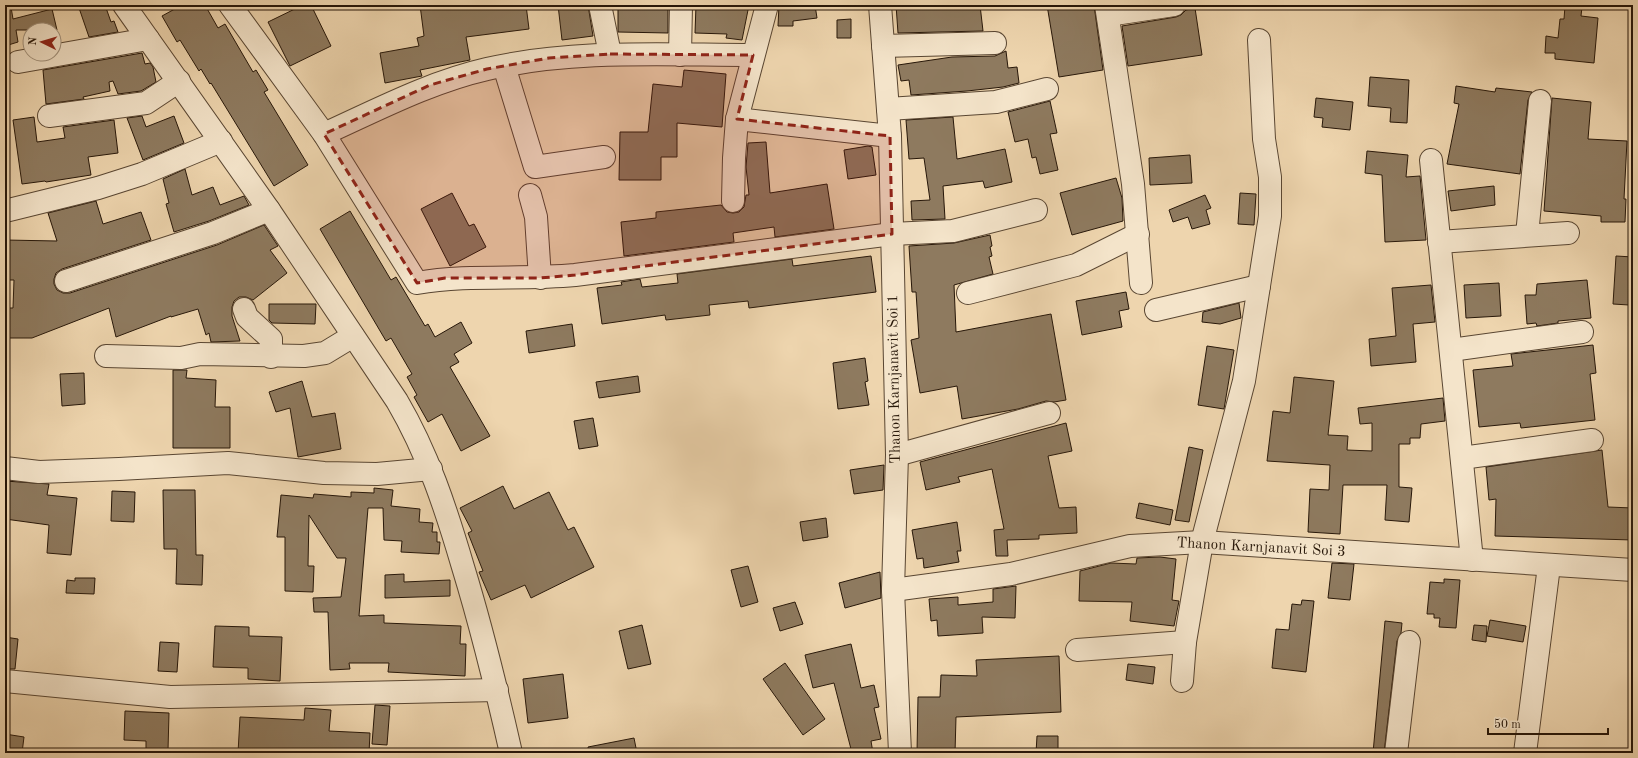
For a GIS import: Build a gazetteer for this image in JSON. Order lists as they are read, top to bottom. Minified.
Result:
{"streets":{"street":["Thanon Karnjanavit Soi 1","Thanon Karnjanavit Soi 3"]},"crossings":[["Thanon Karnjanavit Soi 1","Thanon Karnjanavit Soi 3"]],"scale_bar":"50 m","north":"left"}
